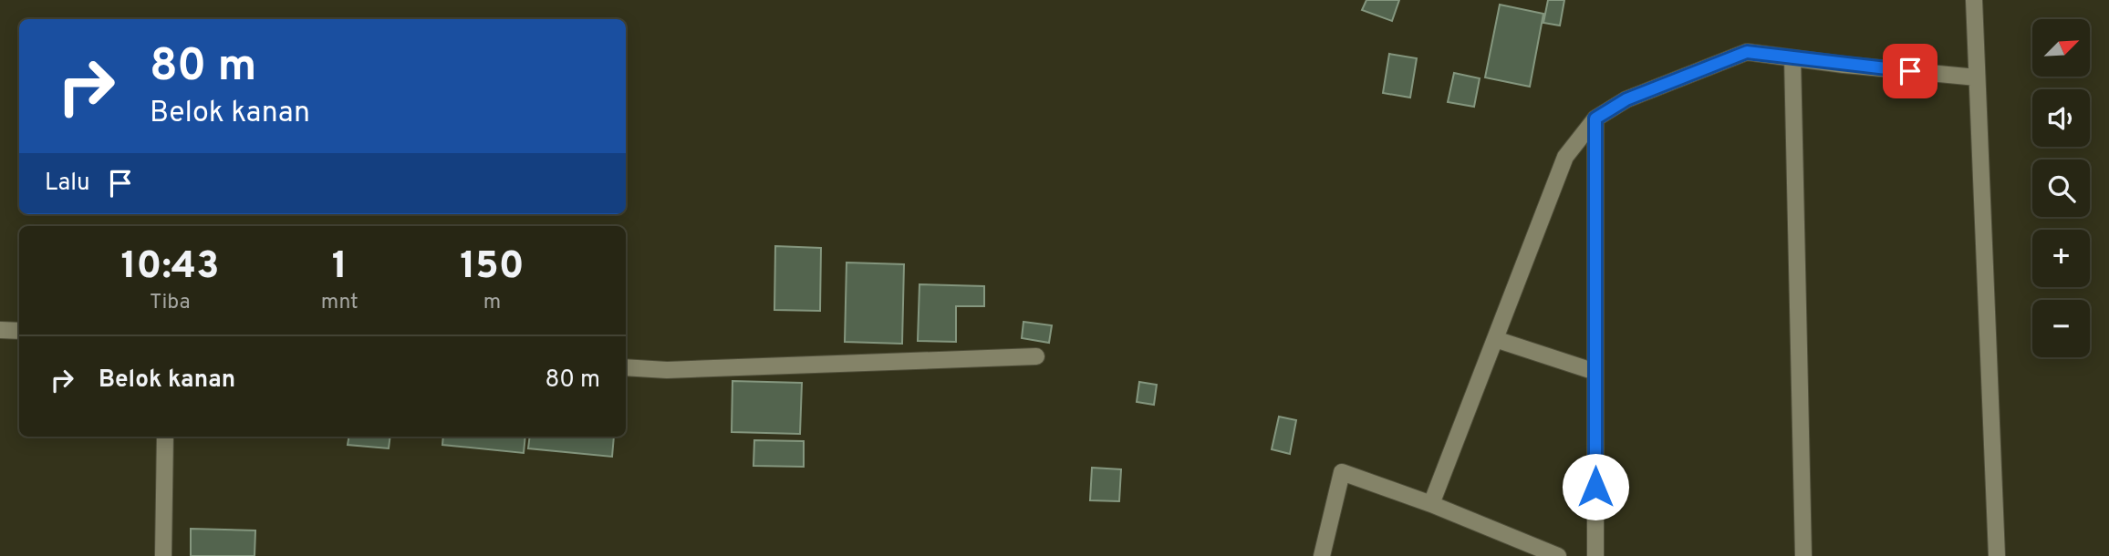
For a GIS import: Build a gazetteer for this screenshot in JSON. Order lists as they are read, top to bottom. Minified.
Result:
{"north":"top right","page":{"map_buttons":["+","−"],"turn":["80 m","Belok kanan"],"then":"Lalu","eta":["10:43","Tiba","1","mnt","150","m"],"list":[{"name":"Belok kanan","value":"80 m"}]}}
